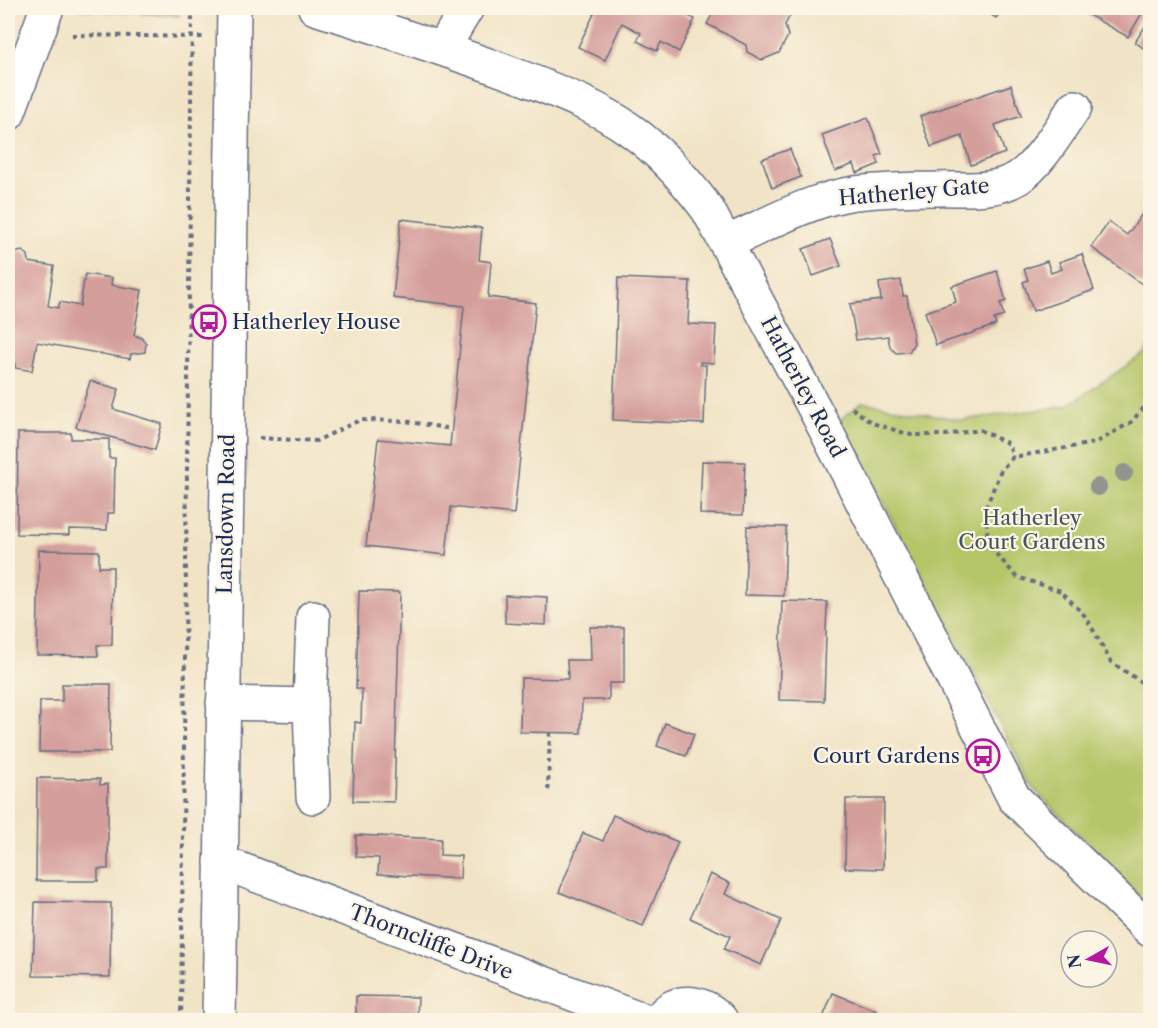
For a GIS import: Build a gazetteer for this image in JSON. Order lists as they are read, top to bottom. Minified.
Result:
{"streets":{"main road":["Hatherley Gate","Hatherley Road","Lansdown Road","Thorncliffe Drive"]},"crossings":[["Hatherley Gate","Hatherley Road"],["Lansdown Road","Thorncliffe Drive"]],"parks":["Hatherley Court Gardens"],"places":{"bus stop":["Hatherley House","Court Gardens"]},"north":"left"}
